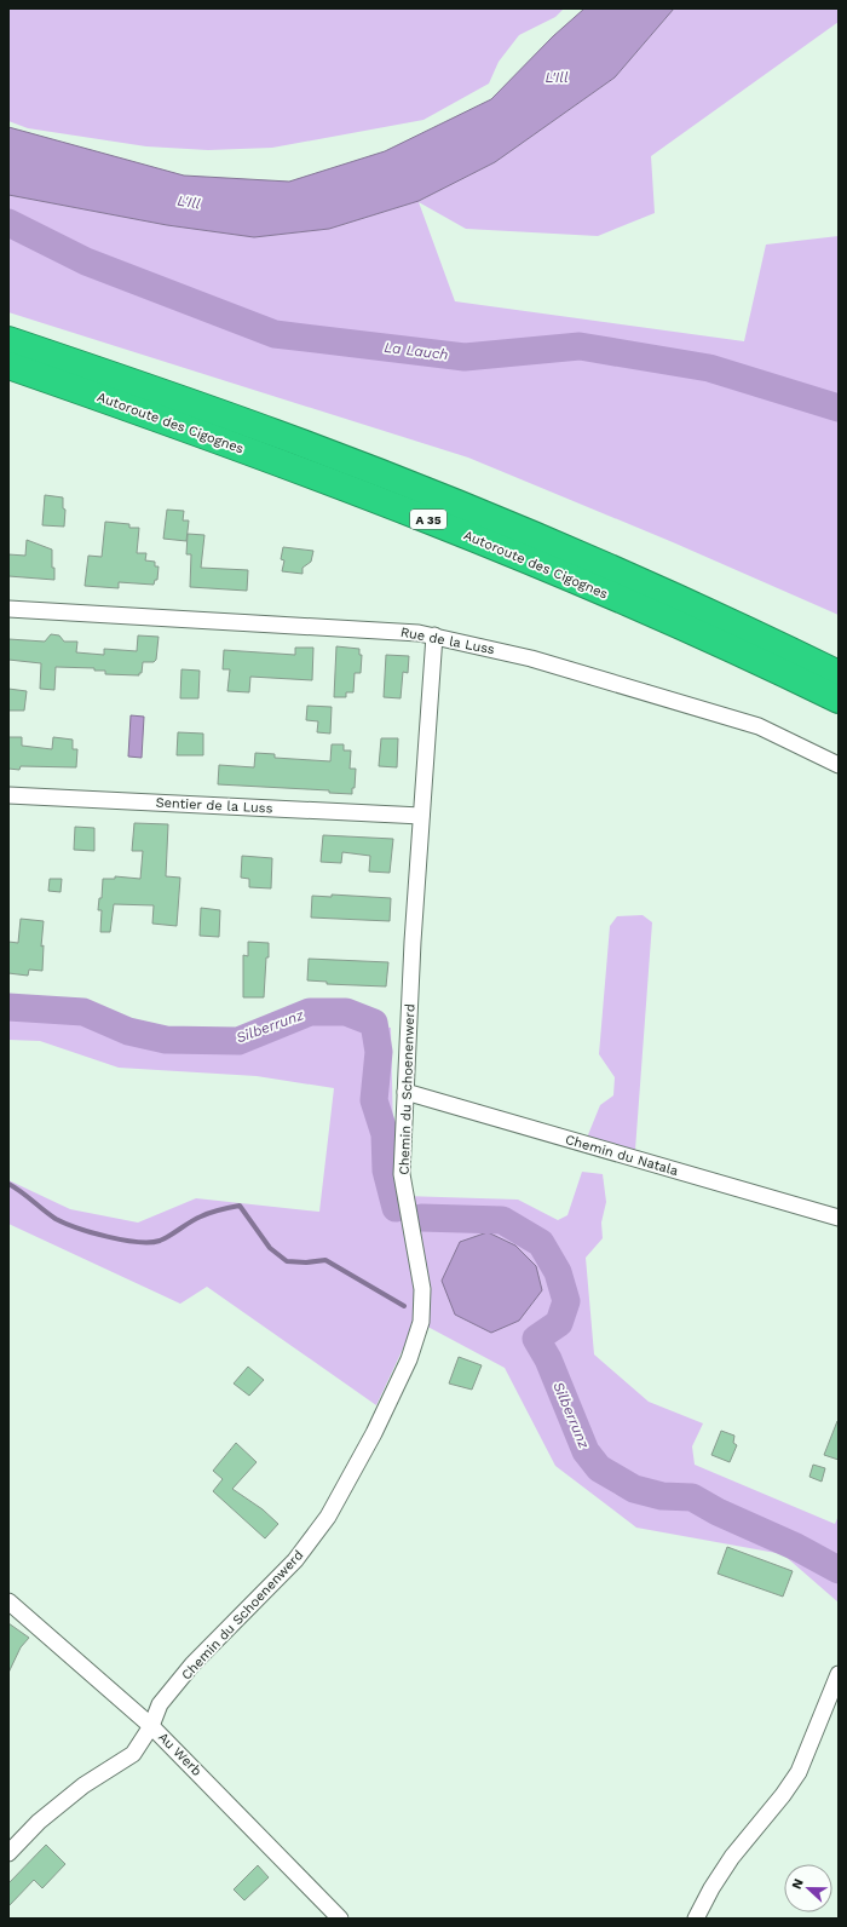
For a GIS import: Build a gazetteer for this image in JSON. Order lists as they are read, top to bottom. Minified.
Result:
{"streets":{"highway":["Autoroute des Cigognes","A 35"],"street":["Rue de la Luss","Sentier de la Luss","Chemin du Schoenenwerd","Chemin du Natala","Au Werb"]},"crossings":[["Rue de la Luss","Chemin du Schoenenwerd"],["Sentier de la Luss","Chemin du Schoenenwerd"],["Chemin du Schoenenwerd","Chemin du Natala"],["Chemin du Schoenenwerd","Au Werb"]],"water":["L'Ill","La Lauch","Silberrunz"],"north":"left"}
